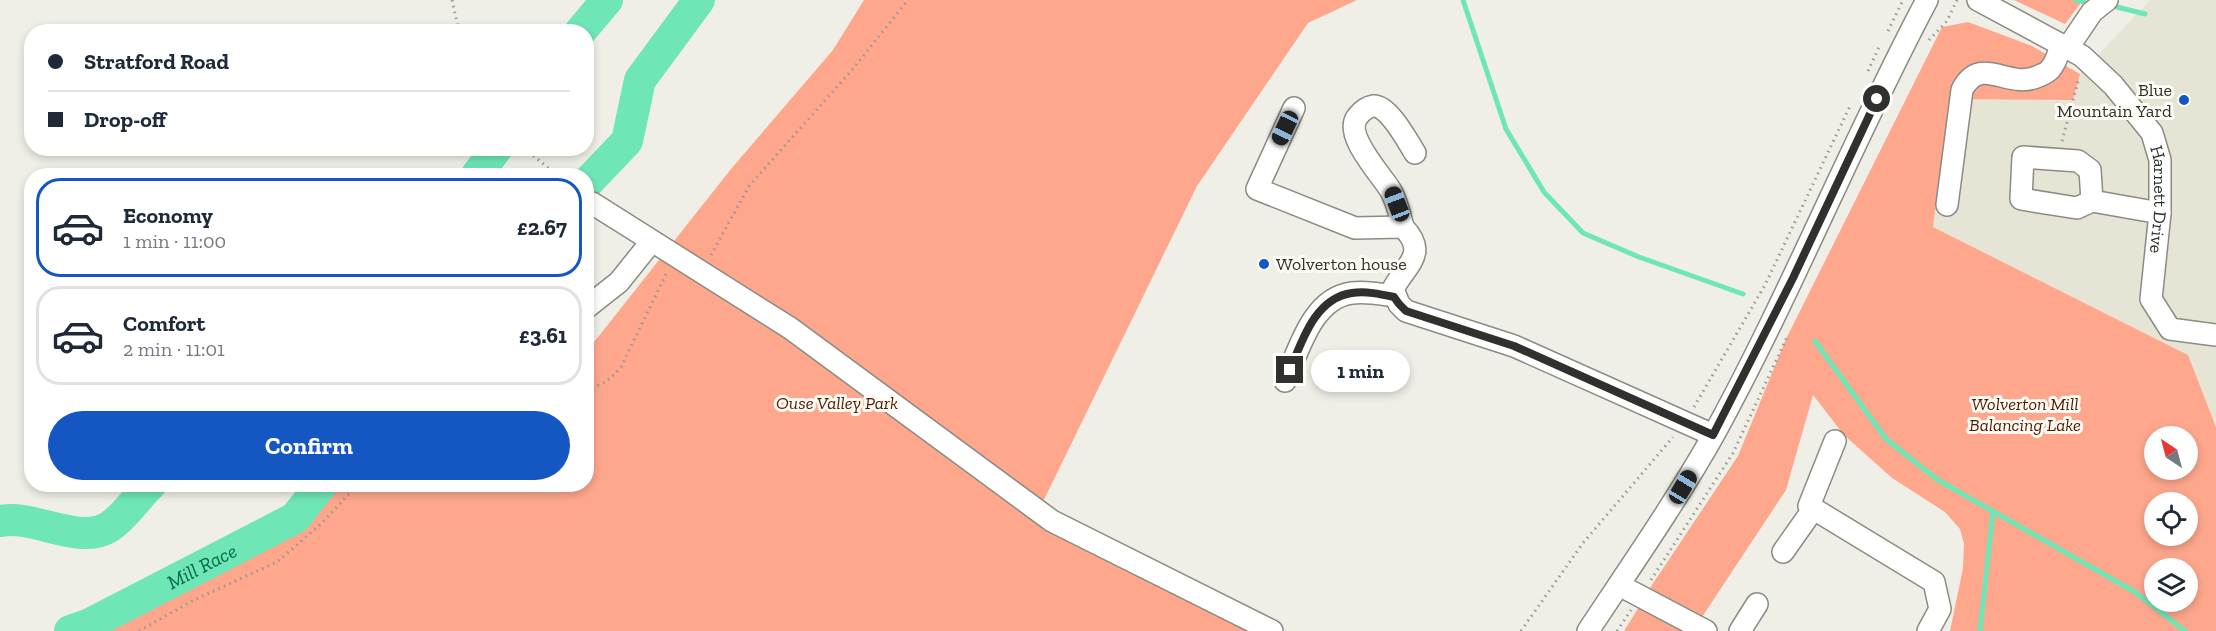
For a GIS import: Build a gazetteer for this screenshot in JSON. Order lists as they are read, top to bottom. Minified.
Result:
{"streets":{"street":["Harnett Drive"]},"water":["Mill Race"],"parks":["Ouse Valley Park","Wolverton Mill Balancing Lake"],"places":["Blue Mountain Yard","Wolverton house"],"north":"top left","page":{"banner":["Stratford Road","Drop-off"],"list":[{"name":"Economy","note":"1 min · 11:00","value":"£2.67"},{"name":"Comfort","note":"2 min · 11:01","value":"£3.61"}],"bubble":"1 min","buttons":"Confirm"}}
